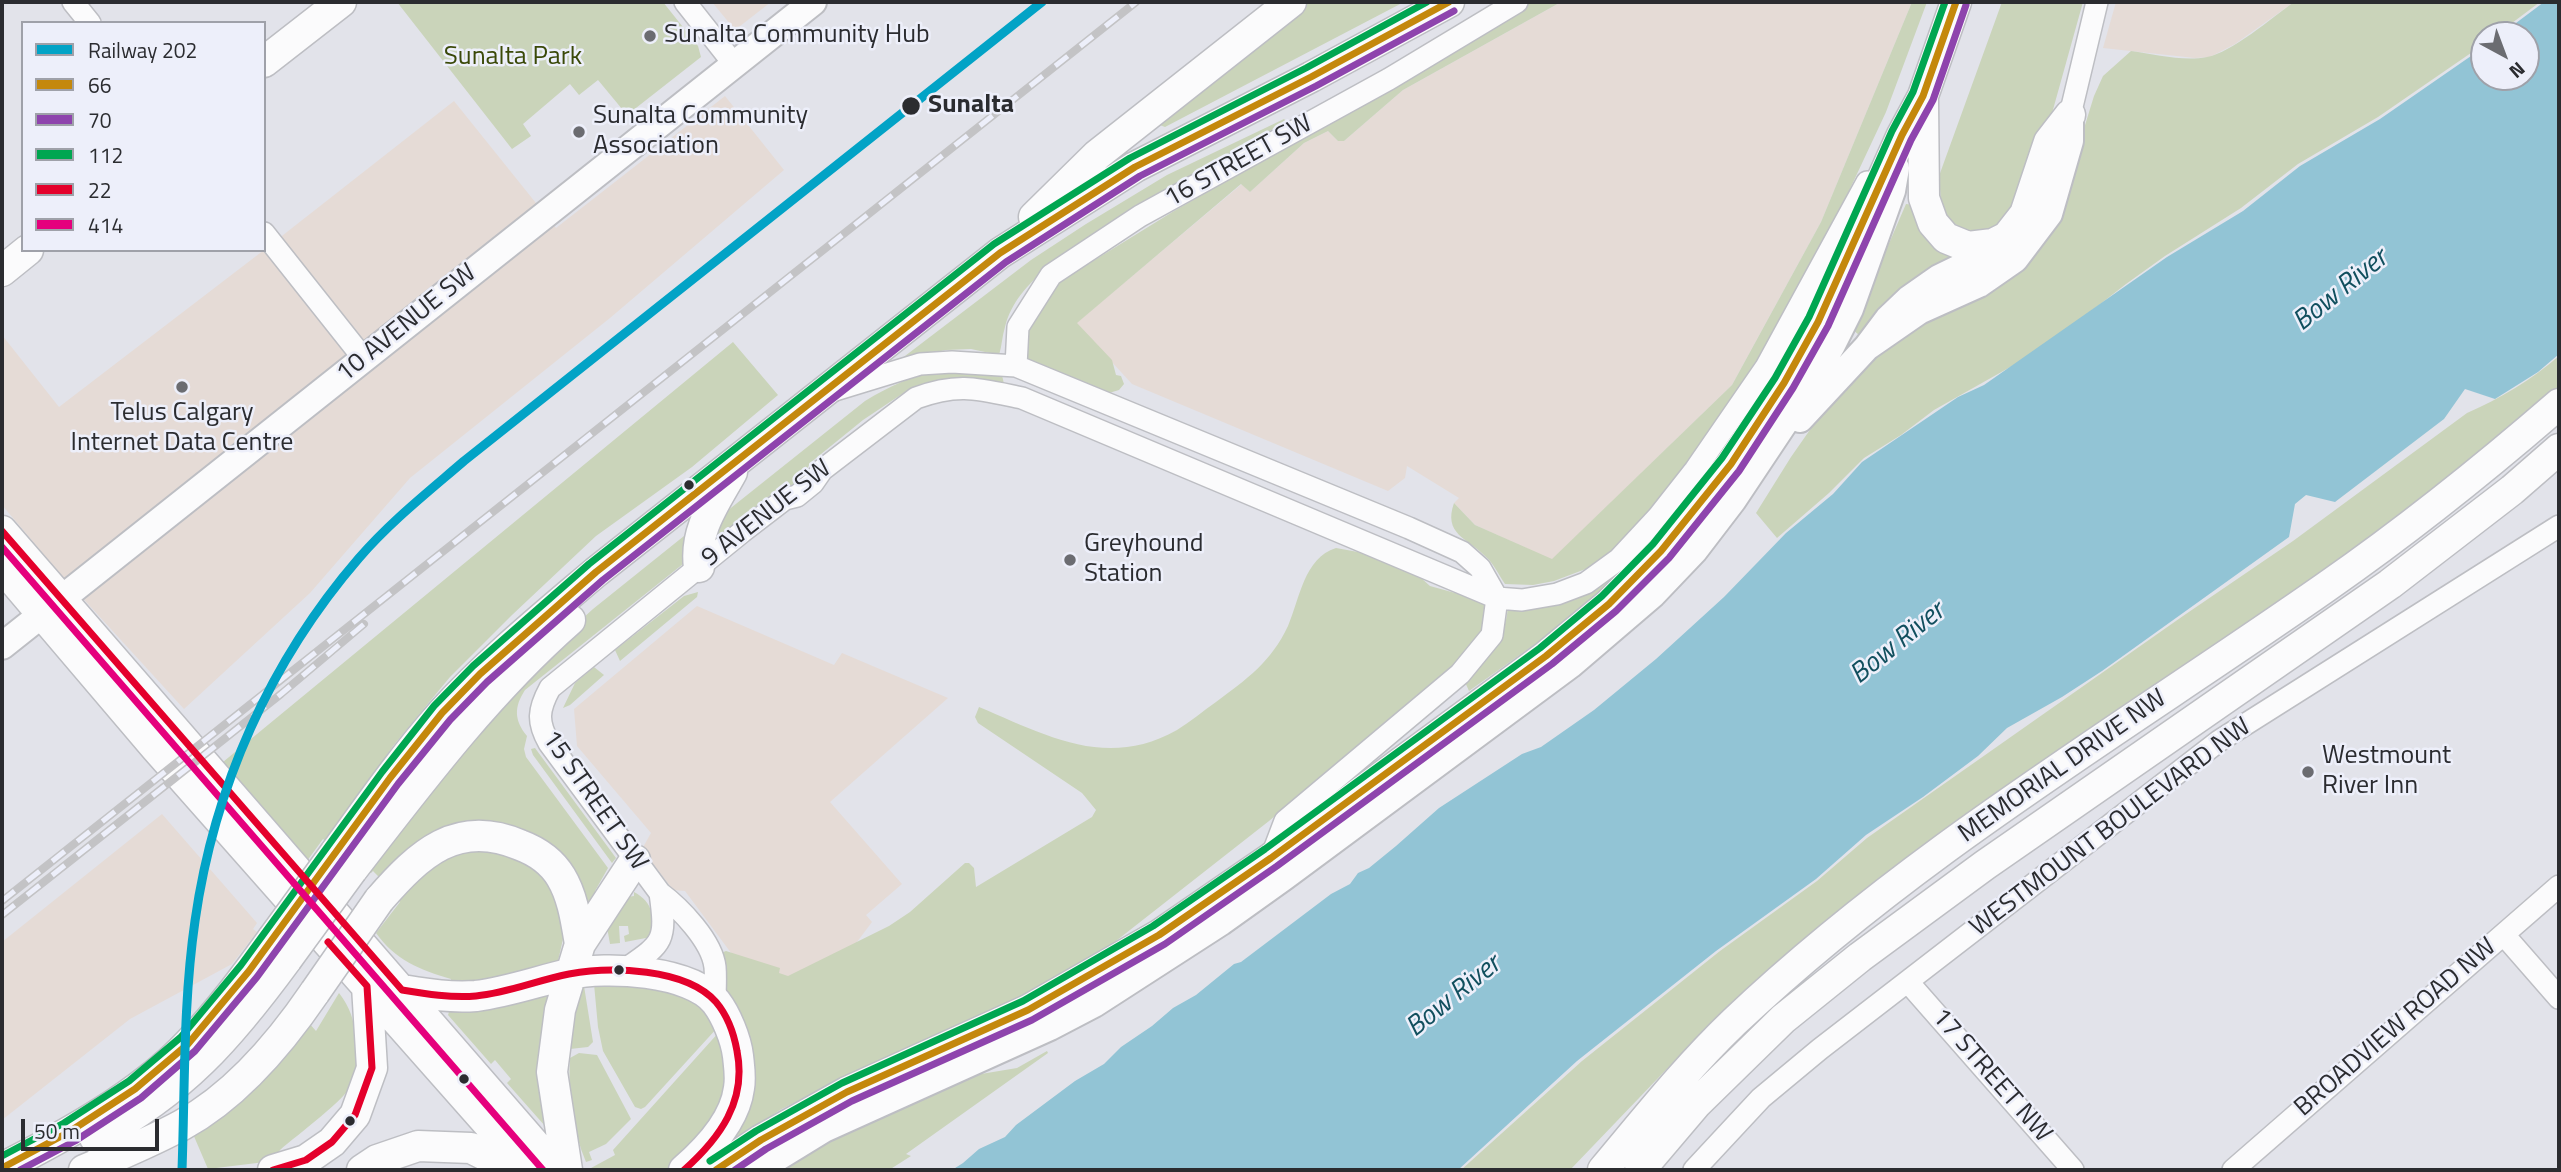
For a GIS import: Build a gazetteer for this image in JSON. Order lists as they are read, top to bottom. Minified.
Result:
{"streets":{"main road":["MEMORIAL DRIVE NW"],"street":["16 STREET SW","10 AVENUE SW","9 AVENUE SW","15 STREET SW","WESTMOUNT BOULEVARD NW","BROADVIEW ROAD NW","17 STREET NW"]},"crossings":[["9 AVENUE SW","15 STREET SW"],["WESTMOUNT BOULEVARD NW","17 STREET NW"]],"water":["Bow River"],"parks":["Sunalta Park"],"places":["Sunalta Community Hub","Sunalta","Sunalta Community Association","Telus Calgary Internet Data Centre","Greyhound Station","Westmount River Inn"],"lines":["rail line 202","transit line 66","transit line 112","transit line 70","transit line 22","transit line 414"],"legend":["Railway 202","66","70","112","22","414"],"scale_bar":"50 m","north":"bottom right"}
